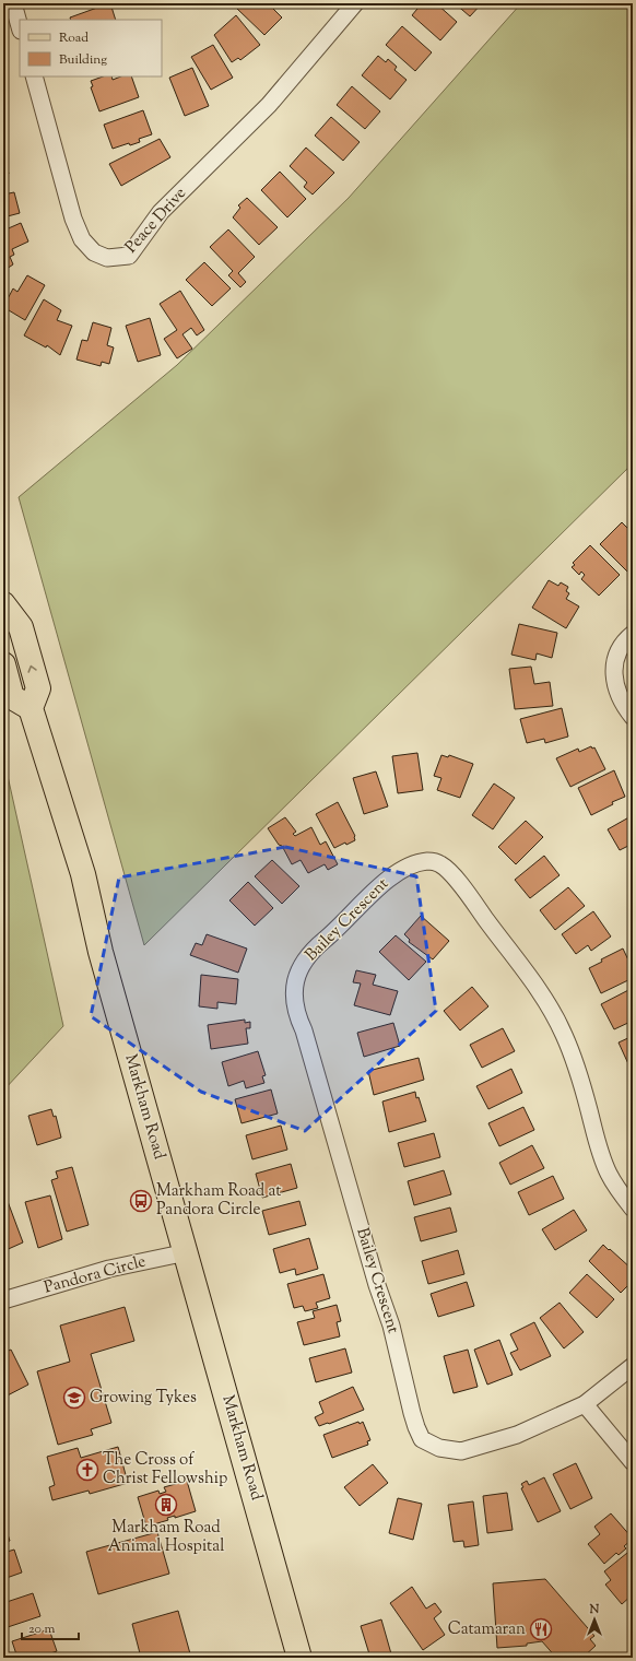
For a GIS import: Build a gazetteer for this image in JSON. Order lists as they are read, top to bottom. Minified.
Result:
{"streets":{"main road":["Markham Road"],"street":["Peace Drive","Bailey Crescent","Pandora Circle"]},"crossings":[["Markham Road","Pandora Circle"]],"places":{"bus stop":["Markham Road at Pandora Circle"],"school or university":["Growing Tykes"],"church":["The Cross of Christ Fellowship"],"building":["Markham Road Animal Hospital"],"restaurant":["Catamaran"]},"legend":["Road","Building"],"scale_bar":"20 m","north":"top"}
